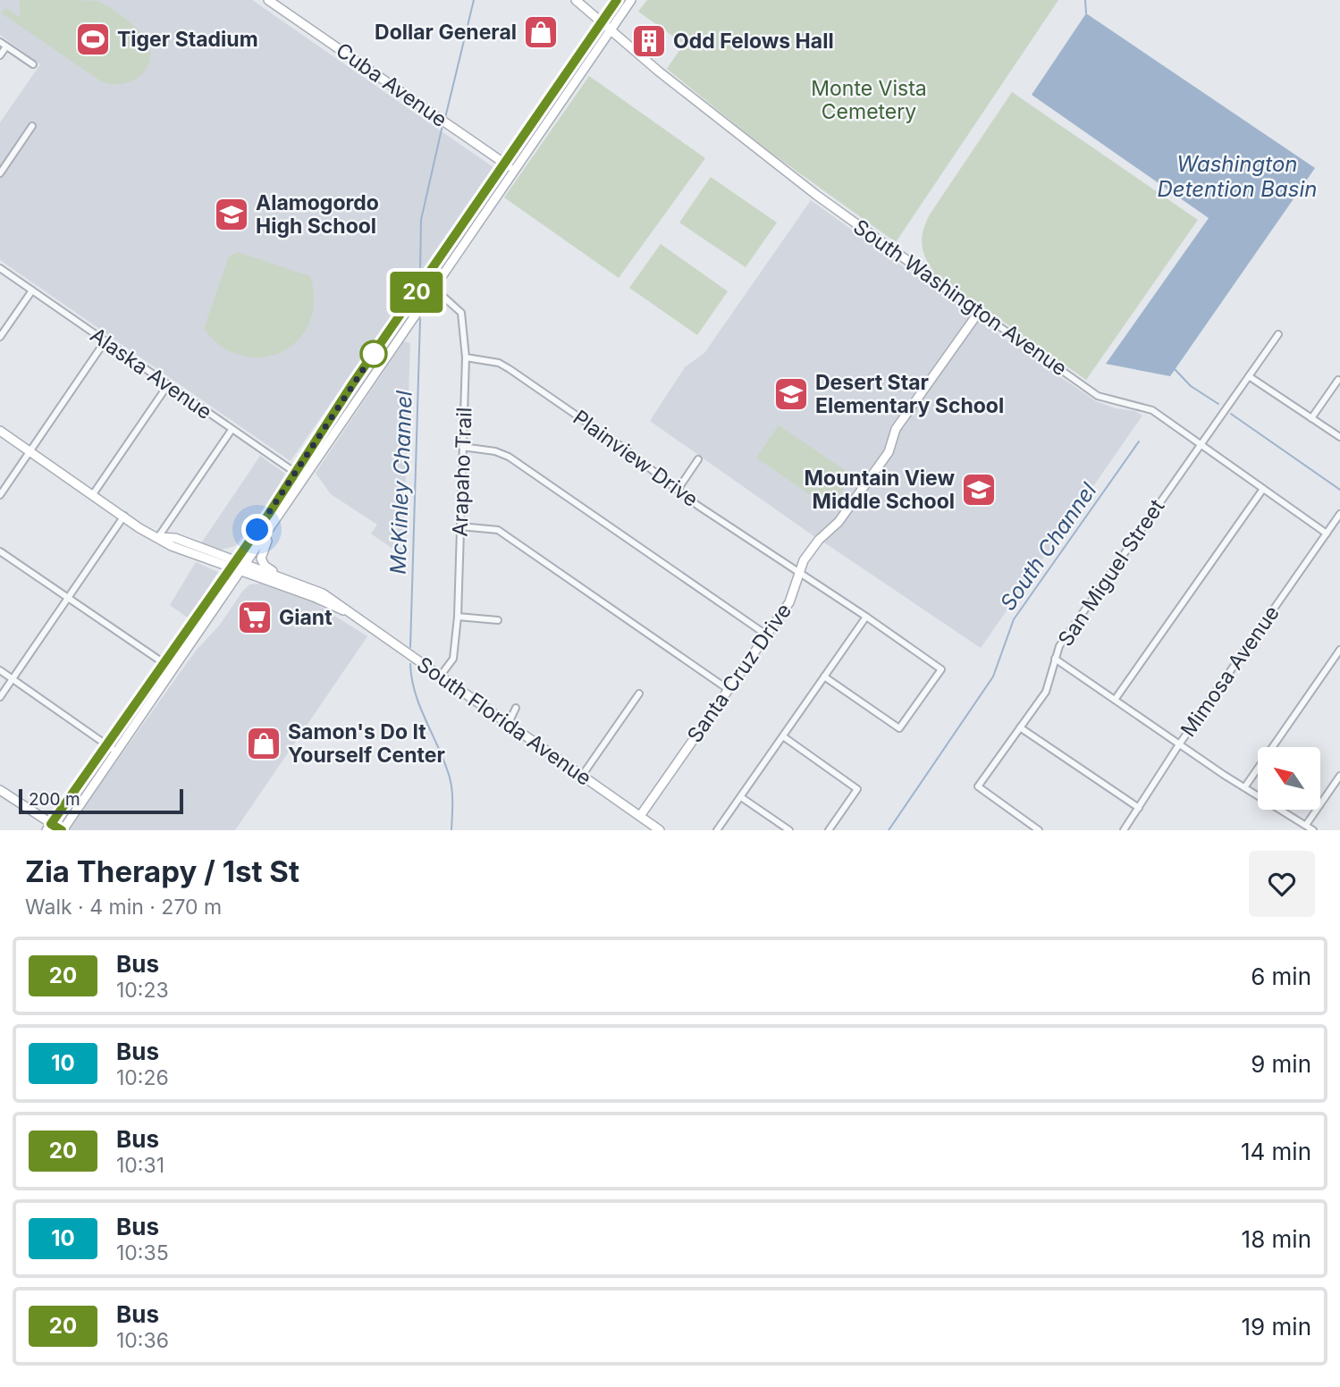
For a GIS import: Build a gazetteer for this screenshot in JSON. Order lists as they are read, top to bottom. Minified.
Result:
{"streets":{"main road":["Cuba Avenue","South Washington Avenue","Santa Cruz Drive","South Florida Avenue"],"street":["Alaska Avenue","Plainview Drive","Arapaho Trail","San Miguel Street","Mimosa Avenue"]},"crossings":[["South Washington Avenue","San Miguel Street"],["South Washington Avenue","Mimosa Avenue"],["South Washington Avenue","Santa Cruz Drive"],["Plainview Drive","Arapaho Trail"],["Plainview Drive","Santa Cruz Drive"],["Arapaho Trail","South Florida Avenue"],["Santa Cruz Drive","South Florida Avenue"]],"water":["Washington Detention Basin","McKinley Channel","South Channel"],"parks":["Monte Vista Cemetery"],"places":{"shop":["Dollar General","Samon's Do It Yourself Center"],"sports":["Tiger Stadium"],"building":["Odd Felows Hall"],"school or university":["Alamogordo High School","Desert Star Elementary School","Mountain View Middle School"],"supermarket":["Giant"]},"lines":["bus line 20"],"scale_bar":"200 m","north":"top left","page":{"on_map":"20","scale":"200 m","heading":["Zia Therapy / 1st St","Walk · 4 min · 270 m"],"list":[{"mark":"20","name":"Bus","note":"10:23","value":"6 min"},{"mark":"10","name":"Bus","note":"10:26","value":"9 min"},{"mark":"20","name":"Bus","note":"10:31","value":"14 min"},{"mark":"10","name":"Bus","note":"10:35","value":"18 min"},{"mark":"20","name":"Bus","note":"10:36","value":"19 min"}]}}
